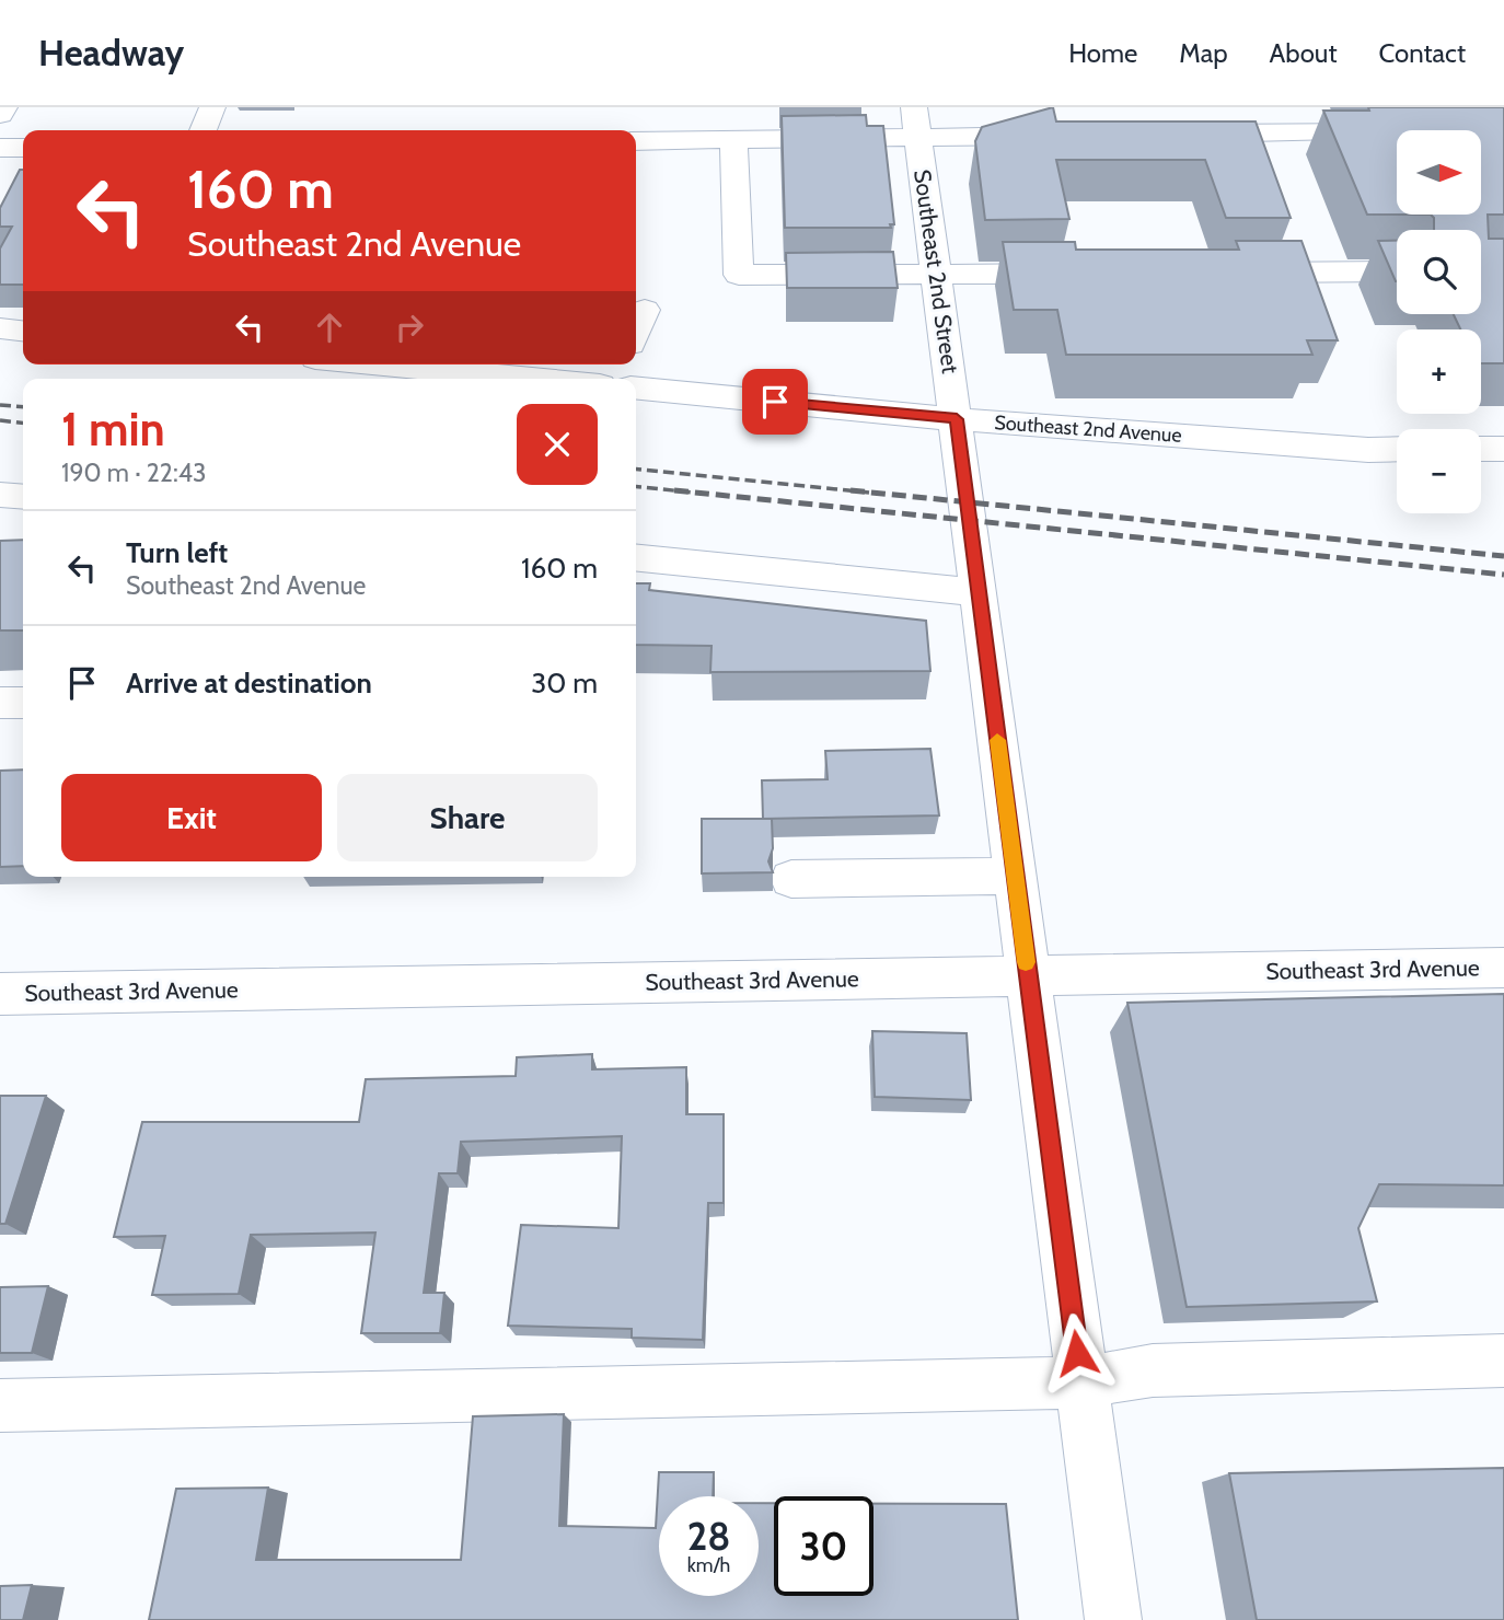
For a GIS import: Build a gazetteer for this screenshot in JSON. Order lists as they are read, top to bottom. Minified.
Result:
{"streets":{"street":["Southeast 2nd Street","Southeast 2nd Avenue","Southeast 3rd Avenue"]},"crossings":[["Southeast 2nd Street","Southeast 2nd Avenue"],["Southeast 2nd Street","Southeast 3rd Avenue"]],"north":"right","page":{"header":"Headway","nav":["Home","Map","About","Contact"],"map_buttons":["+","−"],"turn":["160 m","Southeast 2nd Avenue"],"heading":["1 min","190 m · 22:43"],"list":[{"name":"Turn left","note":"Southeast 2nd Avenue","value":"160 m"},{"name":"Arrive at destination","value":"30 m"}],"buttons":["Exit","Share"],"speed":"28 km/h","limit":"30"}}
